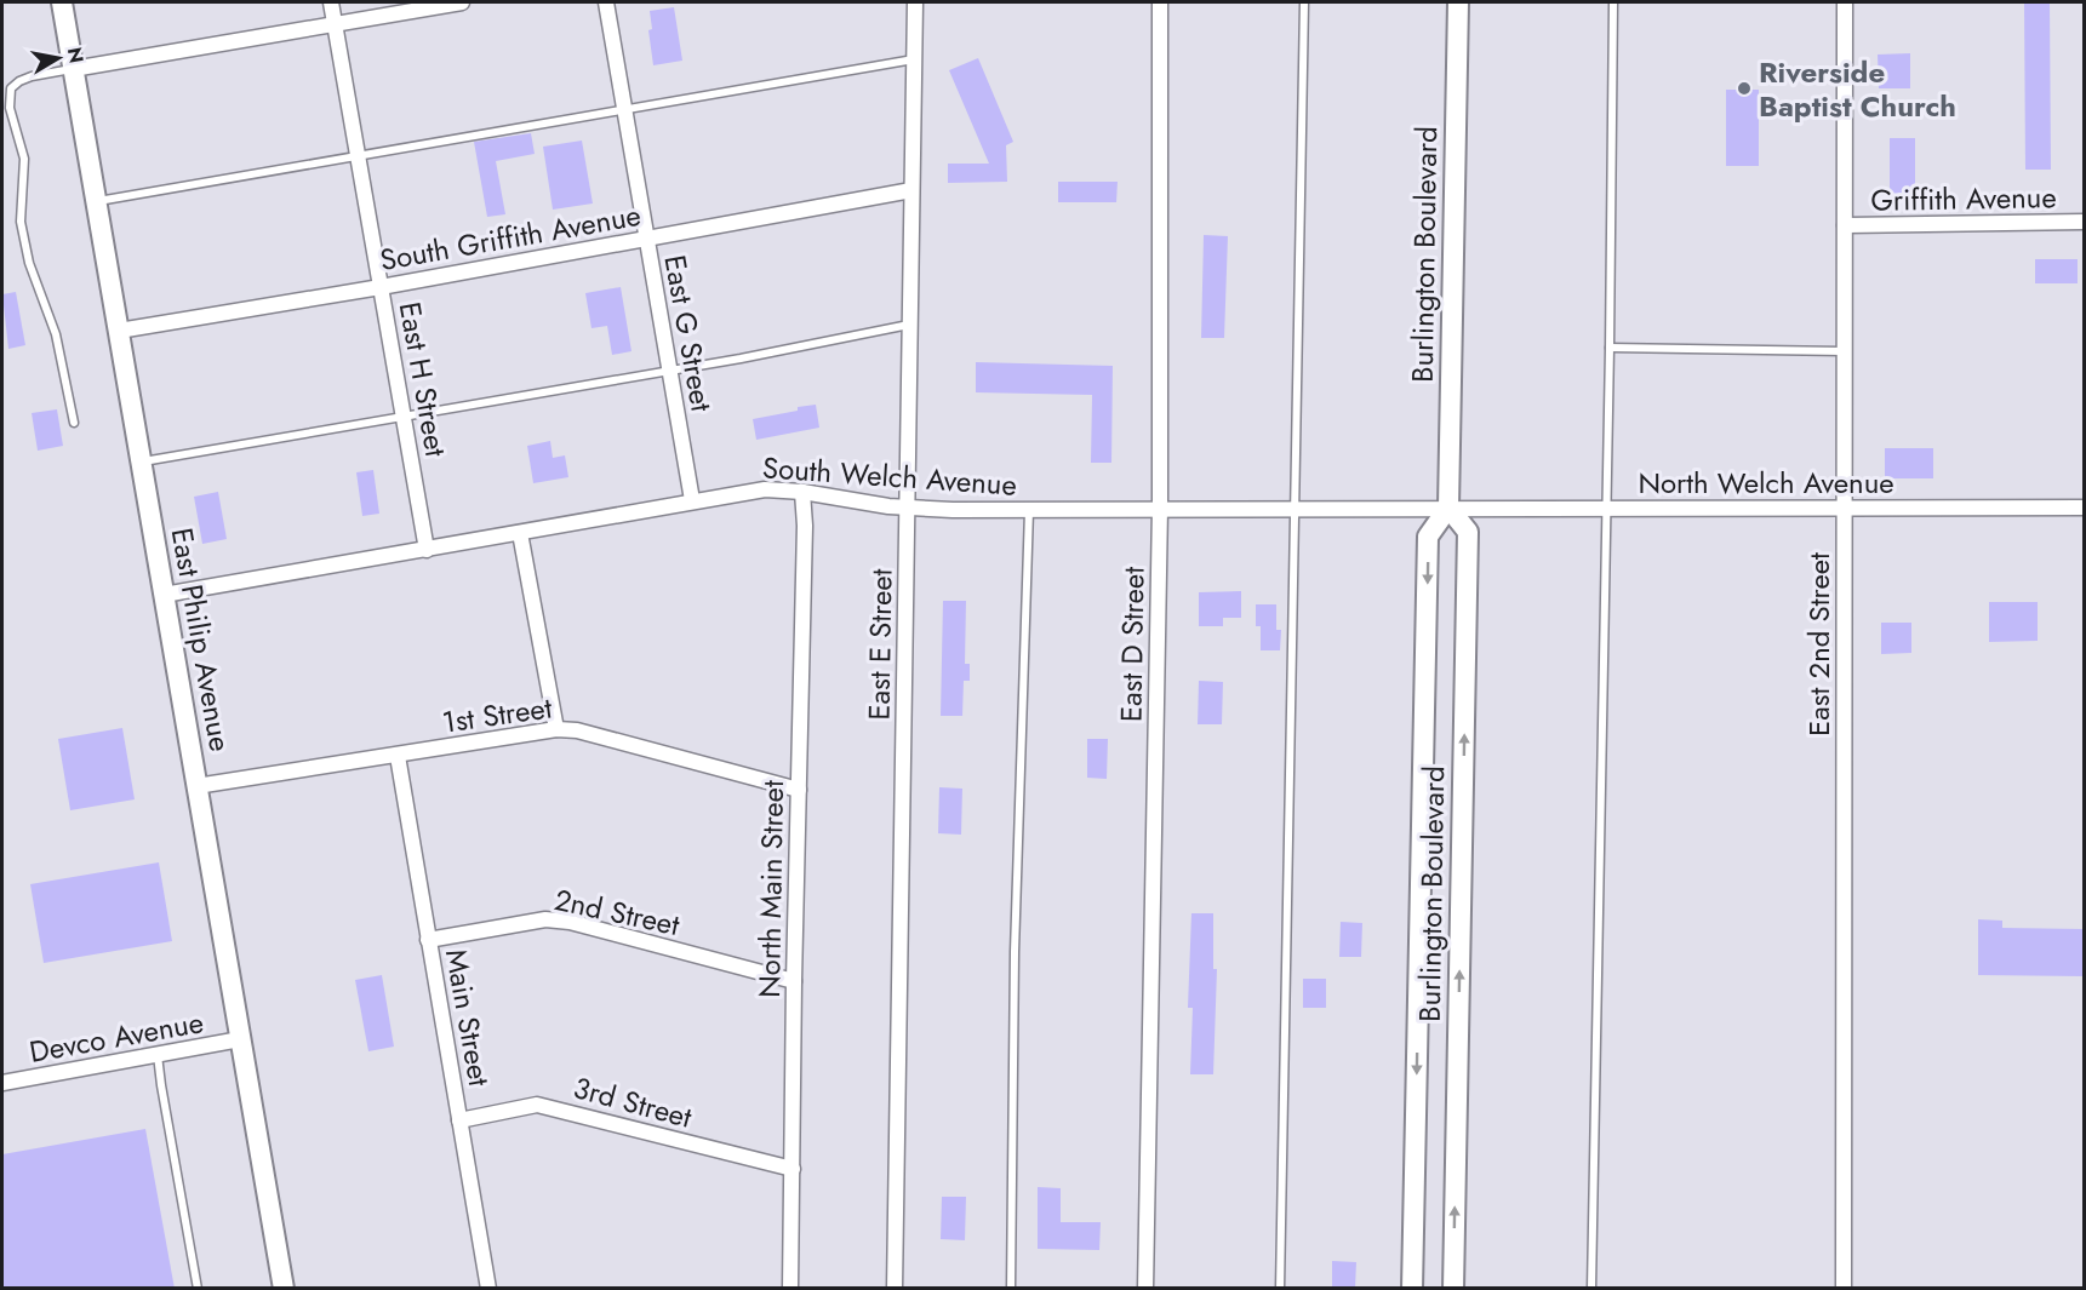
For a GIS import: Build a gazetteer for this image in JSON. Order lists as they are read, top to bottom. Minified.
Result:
{"streets":{"street":["Griffith Avenue","South Griffith Avenue","Burlington Boulevard","East G Street","East H Street","South Welch Avenue","North Welch Avenue","East Philip Avenue","East E Street","East D Street","East 2nd Street","1st Street","North Main Street","2nd Street","Main Street","Devco Avenue","3rd Street"]},"crossings":[["Griffith Avenue","East 2nd Street"],["South Griffith Avenue","East G Street"],["South Griffith Avenue","East H Street"],["South Griffith Avenue","East Philip Avenue"],["South Griffith Avenue","East E Street"],["Burlington Boulevard","South Welch Avenue"],["Burlington Boulevard","North Welch Avenue"],["East G Street","South Welch Avenue"],["East H Street","South Welch Avenue"],["South Welch Avenue","North Welch Avenue"],["South Welch Avenue","East Philip Avenue"],["South Welch Avenue","East E Street"],["South Welch Avenue","East D Street"],["South Welch Avenue","North Main Street"],["North Welch Avenue","East 2nd Street"],["East Philip Avenue","1st Street"],["East Philip Avenue","Devco Avenue"],["1st Street","North Main Street"],["1st Street","Main Street"],["North Main Street","2nd Street"],["North Main Street","3rd Street"],["2nd Street","Main Street"],["Main Street","3rd Street"]],"places":["Riverside Baptist Church"],"north":"right"}
